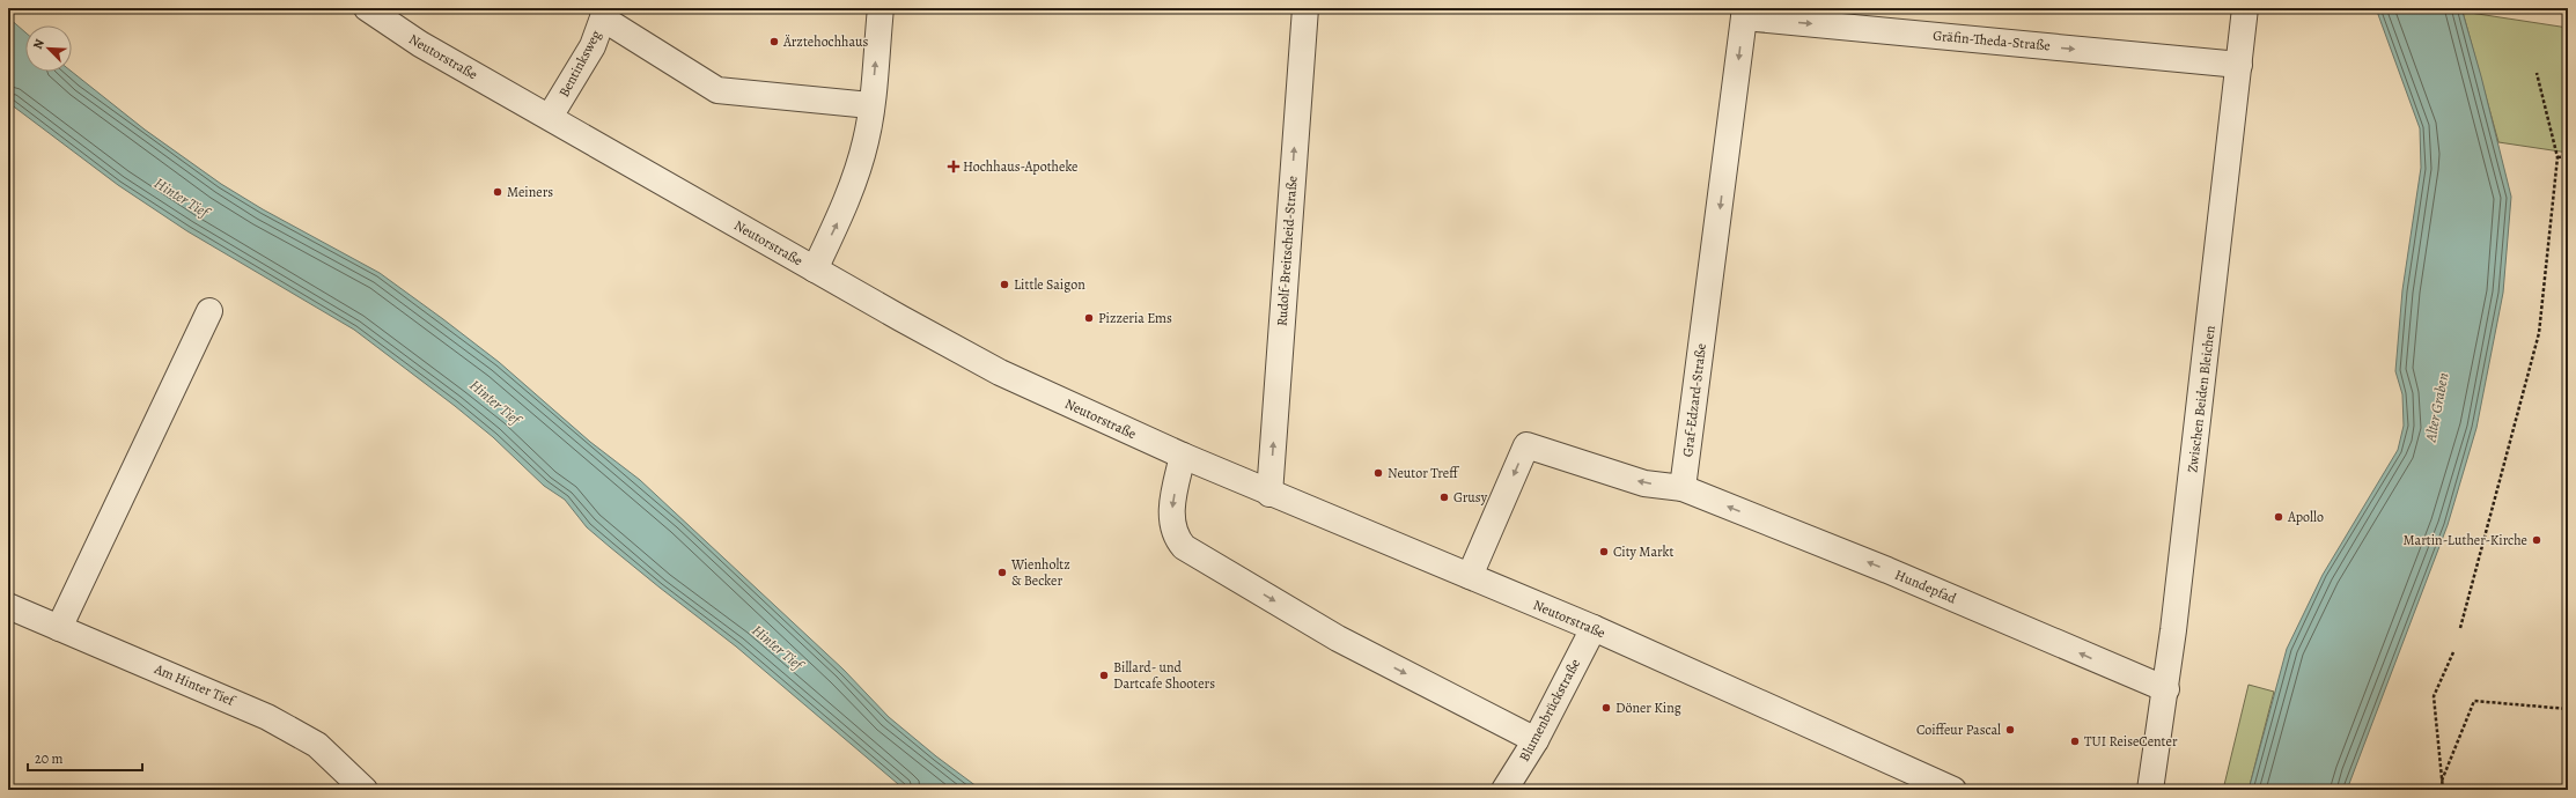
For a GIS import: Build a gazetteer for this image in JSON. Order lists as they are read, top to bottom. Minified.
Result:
{"streets":{"street":["Gräfin-Theda-Straße","Neutorstraße","Bentinksweg","Rudolf-Breitscheid-Straße","Zwischen Beiden Bleichen","Graf-Edzard-Straße","Hundepfad","Am Hinter Tief","Blumenbrückstraße"]},"crossings":[["Gräfin-Theda-Straße","Zwischen Beiden Bleichen"],["Gräfin-Theda-Straße","Graf-Edzard-Straße"],["Neutorstraße","Bentinksweg"],["Neutorstraße","Rudolf-Breitscheid-Straße"],["Neutorstraße","Blumenbrückstraße"],["Zwischen Beiden Bleichen","Hundepfad"],["Graf-Edzard-Straße","Hundepfad"]],"one_way":["Gräfin-Theda-Straße","Rudolf-Breitscheid-Straße","Graf-Edzard-Straße","Hundepfad"],"water":["Hinter Tief","Alter Graben"],"places":{"other":["Ärztehochhaus","Meiners","Little Saigon","Pizzeria Ems","Neutor Treff","Grusy","Apollo","Martin-Luther-Kirche","City Markt","Wienholtz & Becker","Billard- und Dartcafe Shooters","Döner King","Coiffeur Pascal","TUI ReiseCenter"],"health":["Hochhaus-Apotheke"]},"scale_bar":"20 m","north":"top left"}
